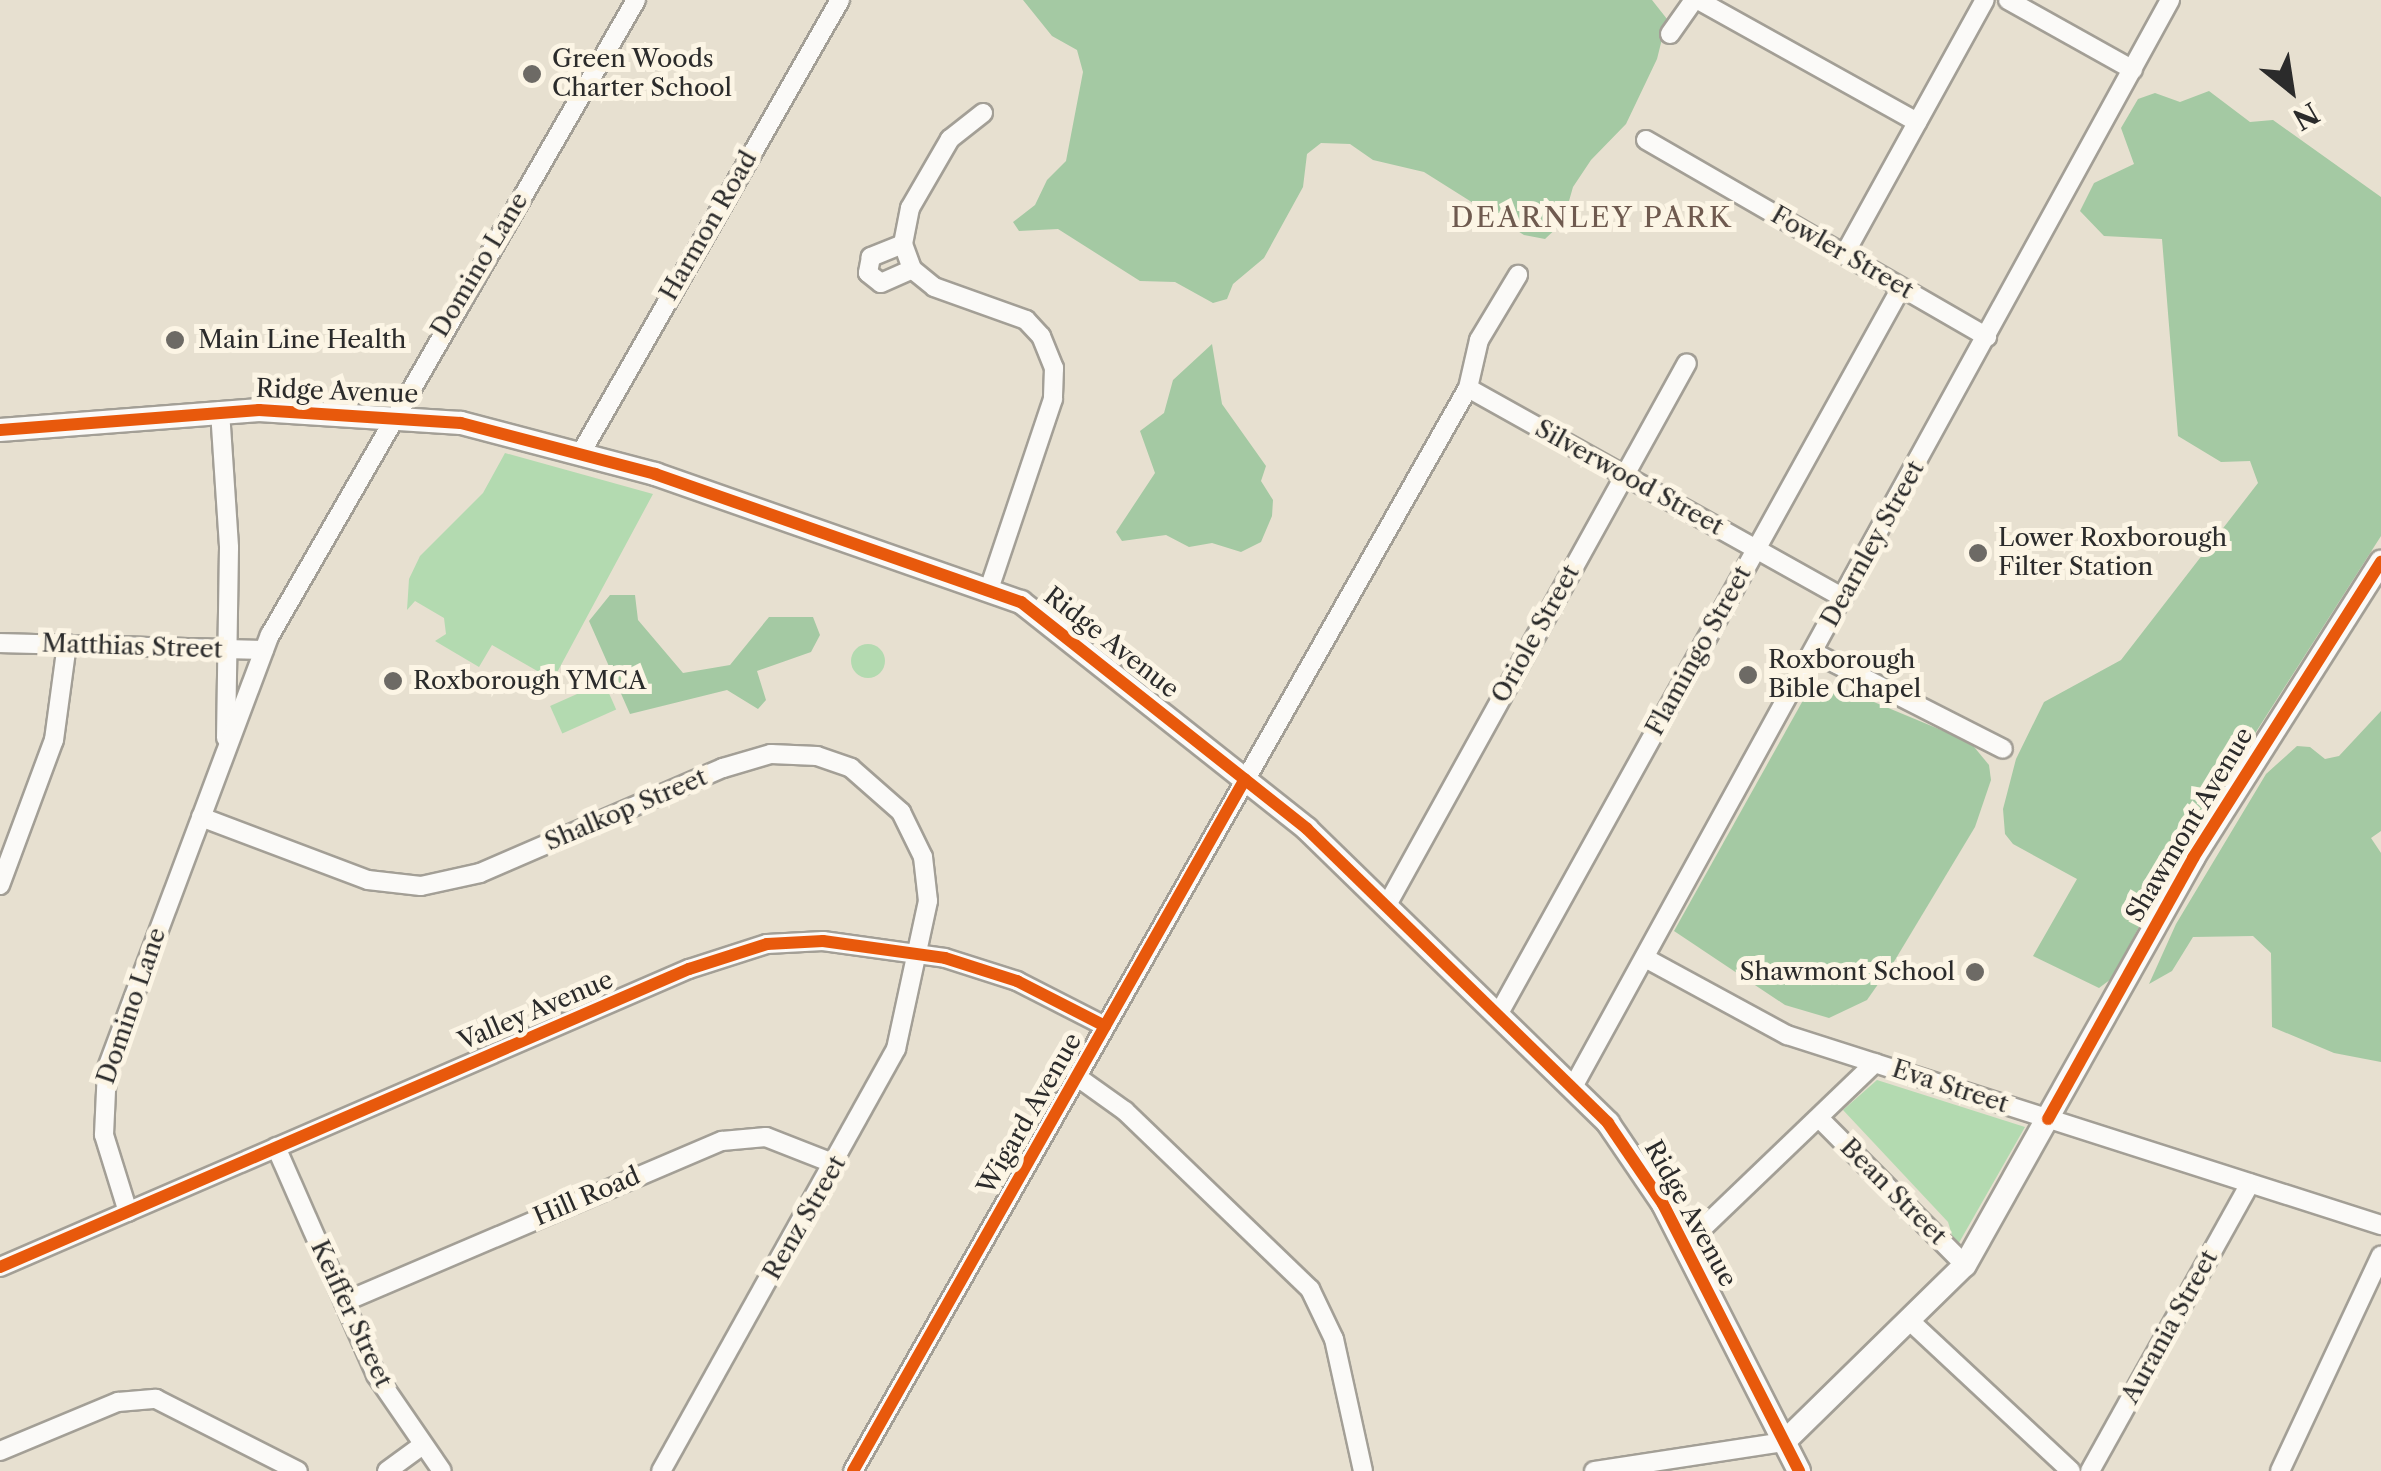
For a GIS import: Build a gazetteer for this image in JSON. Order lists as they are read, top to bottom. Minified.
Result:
{"streets":{"main road":["Ridge Avenue","Shawmont Avenue"],"street":["Harmon Road","Fowler Street","Domino Lane","Silverwood Street","Dearnley Street","Oriole Street","Matthias Street","Flamingo Street","Shalkop Street","Valley Avenue","Eva Street","Wigard Avenue","Bean Street","Hill Road","Renz Street","Keiffer Street","Aurania Street"]},"crossings":[["Harmon Road","Ridge Avenue"],["Fowler Street","Dearnley Street"],["Fowler Street","Flamingo Street"],["Domino Lane","Ridge Avenue"],["Domino Lane","Matthias Street"],["Domino Lane","Shalkop Street"],["Domino Lane","Valley Avenue"],["Ridge Avenue","Dearnley Street"],["Ridge Avenue","Oriole Street"],["Ridge Avenue","Flamingo Street"],["Ridge Avenue","Shawmont Avenue"],["Ridge Avenue","Wigard Avenue"],["Silverwood Street","Dearnley Street"],["Silverwood Street","Oriole Street"],["Silverwood Street","Flamingo Street"],["Silverwood Street","Wigard Avenue"],["Dearnley Street","Eva Street"],["Shalkop Street","Valley Avenue"],["Shalkop Street","Renz Street"],["Shawmont Avenue","Eva Street"],["Shawmont Avenue","Bean Street"],["Valley Avenue","Wigard Avenue"],["Valley Avenue","Renz Street"],["Valley Avenue","Keiffer Street"],["Eva Street","Aurania Street"],["Hill Road","Renz Street"],["Hill Road","Keiffer Street"]],"districts":["DEARNLEY PARK"],"places":["Green Woods Charter School","Main Line Health","Lower Roxborough Filter Station","Roxborough Bible Chapel","Roxborough YMCA","Shawmont School"],"north":"bottom right"}
